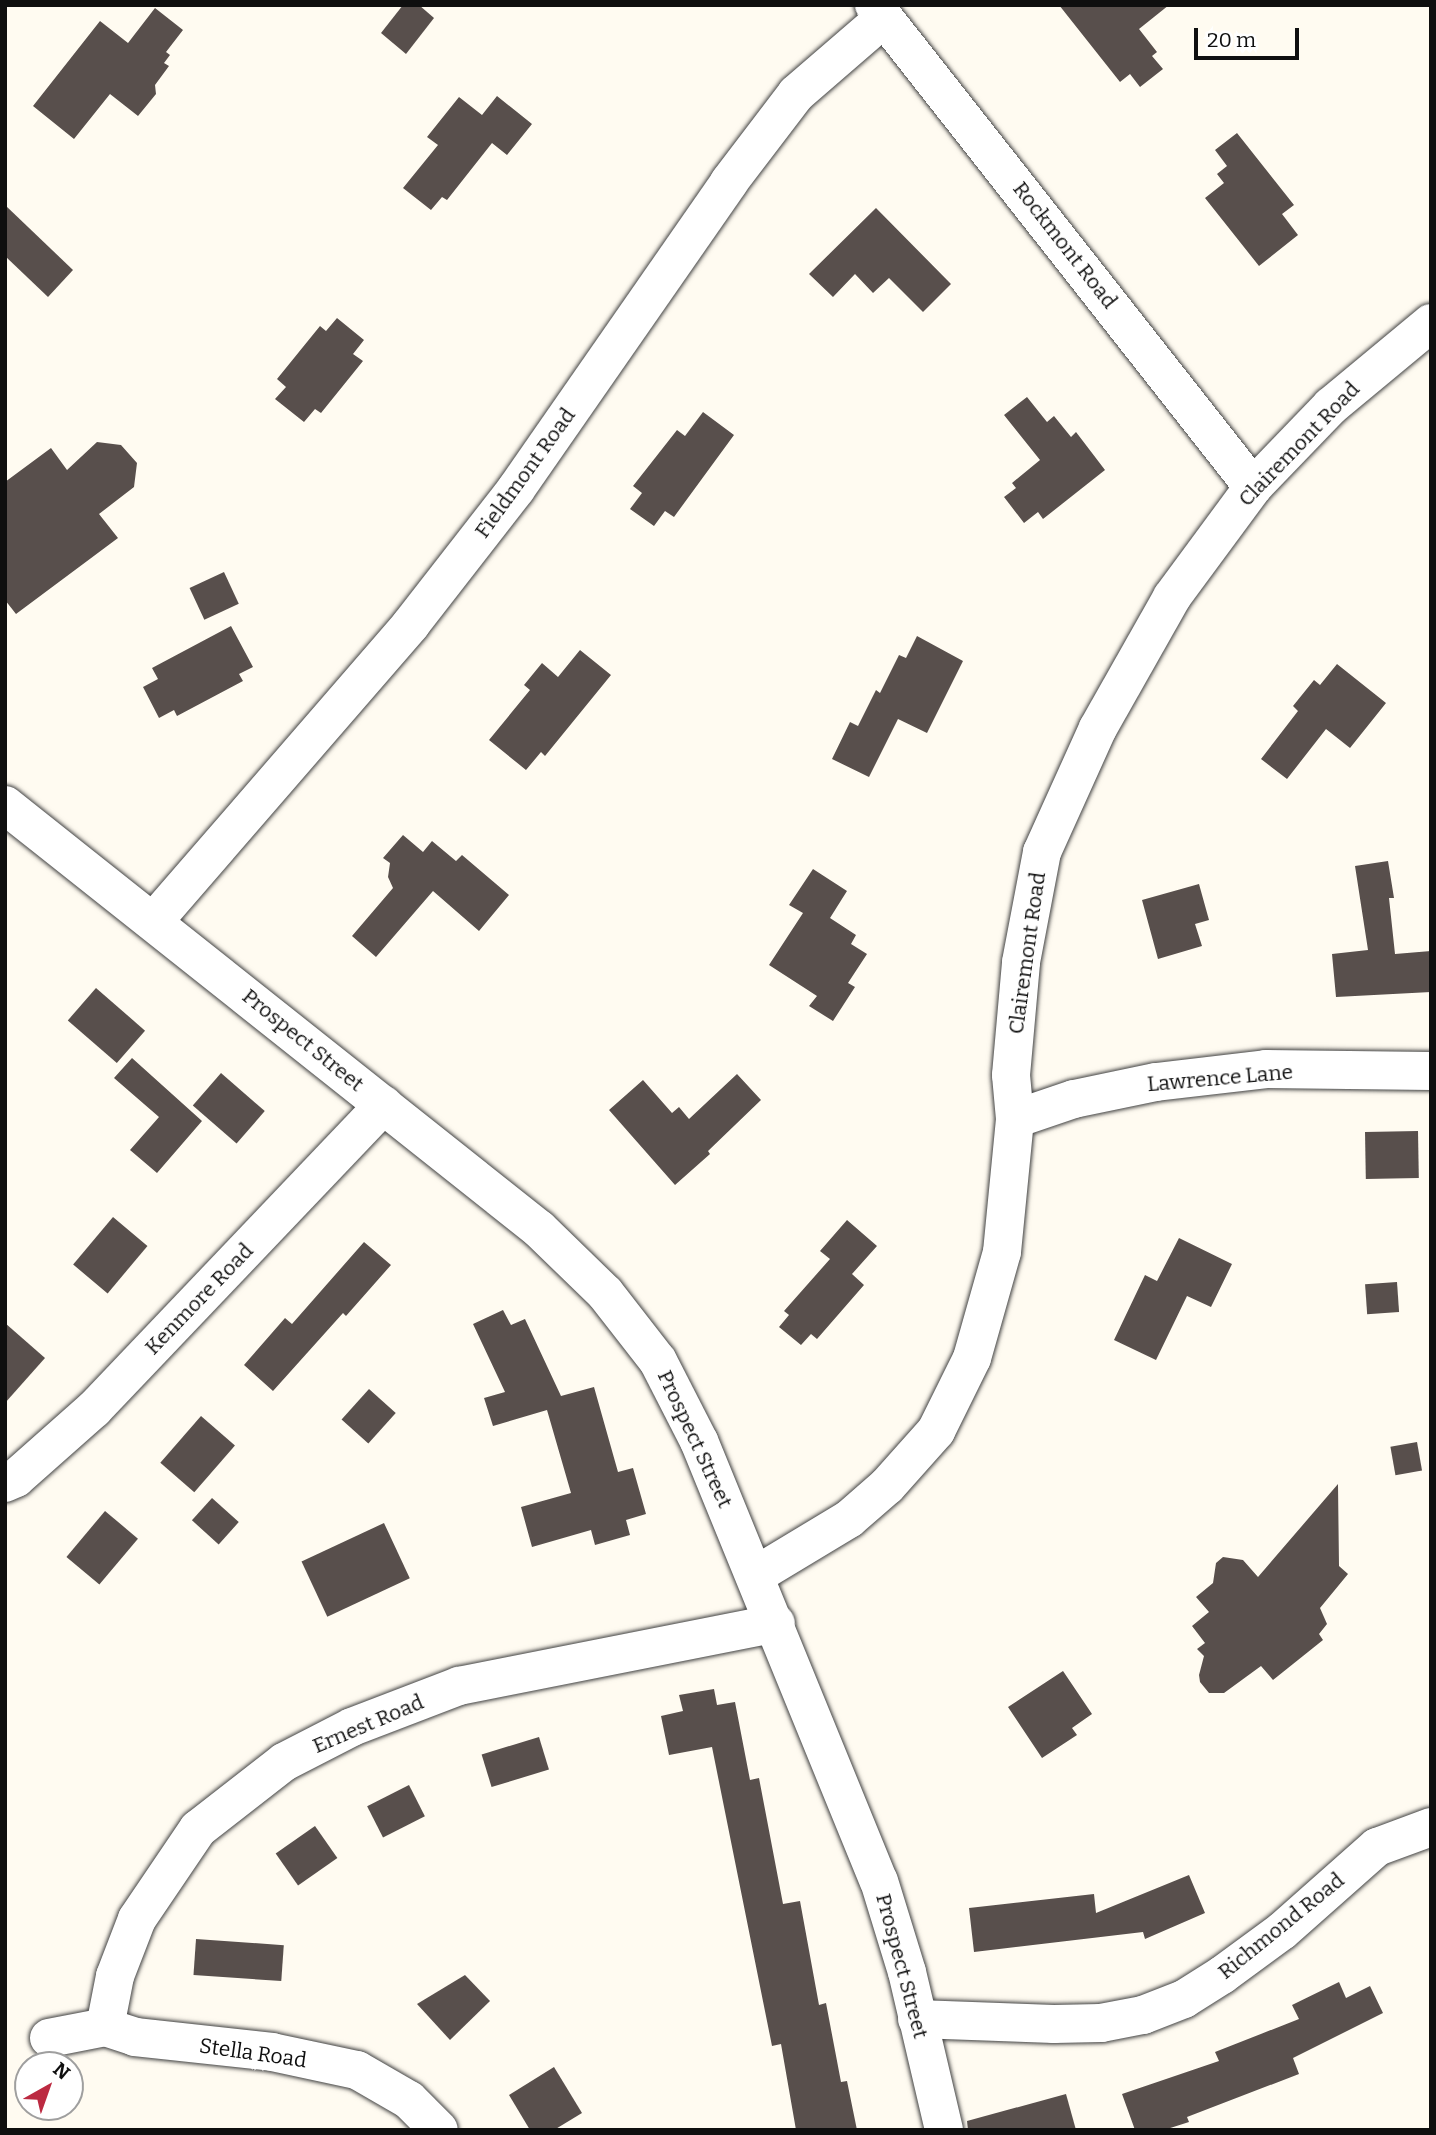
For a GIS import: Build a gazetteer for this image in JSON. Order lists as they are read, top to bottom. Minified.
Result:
{"streets":{"street":["Rockmont Road","Clairemont Road","Fieldmont Road","Prospect Street","Lawrence Lane","Kenmore Road","Ernest Road","Richmond Road","Stella Road"]},"crossings":[["Rockmont Road","Clairemont Road"],["Rockmont Road","Fieldmont Road"],["Clairemont Road","Prospect Street"],["Clairemont Road","Lawrence Lane"],["Fieldmont Road","Prospect Street"],["Prospect Street","Kenmore Road"],["Prospect Street","Ernest Road"],["Prospect Street","Richmond Road"],["Ernest Road","Stella Road"]],"scale_bar":"20 m","north":"top right"}
